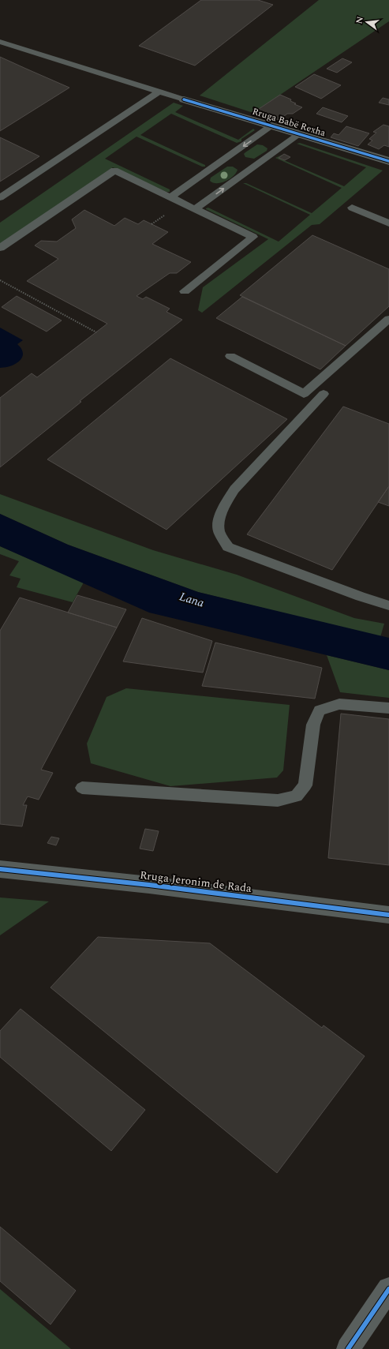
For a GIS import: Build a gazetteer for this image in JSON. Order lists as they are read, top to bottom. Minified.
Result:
{"streets":{"street":["Rruga Babë Rexha","Rruga Jeronim de Rada"]},"water":["Lana"],"north":"left"}
